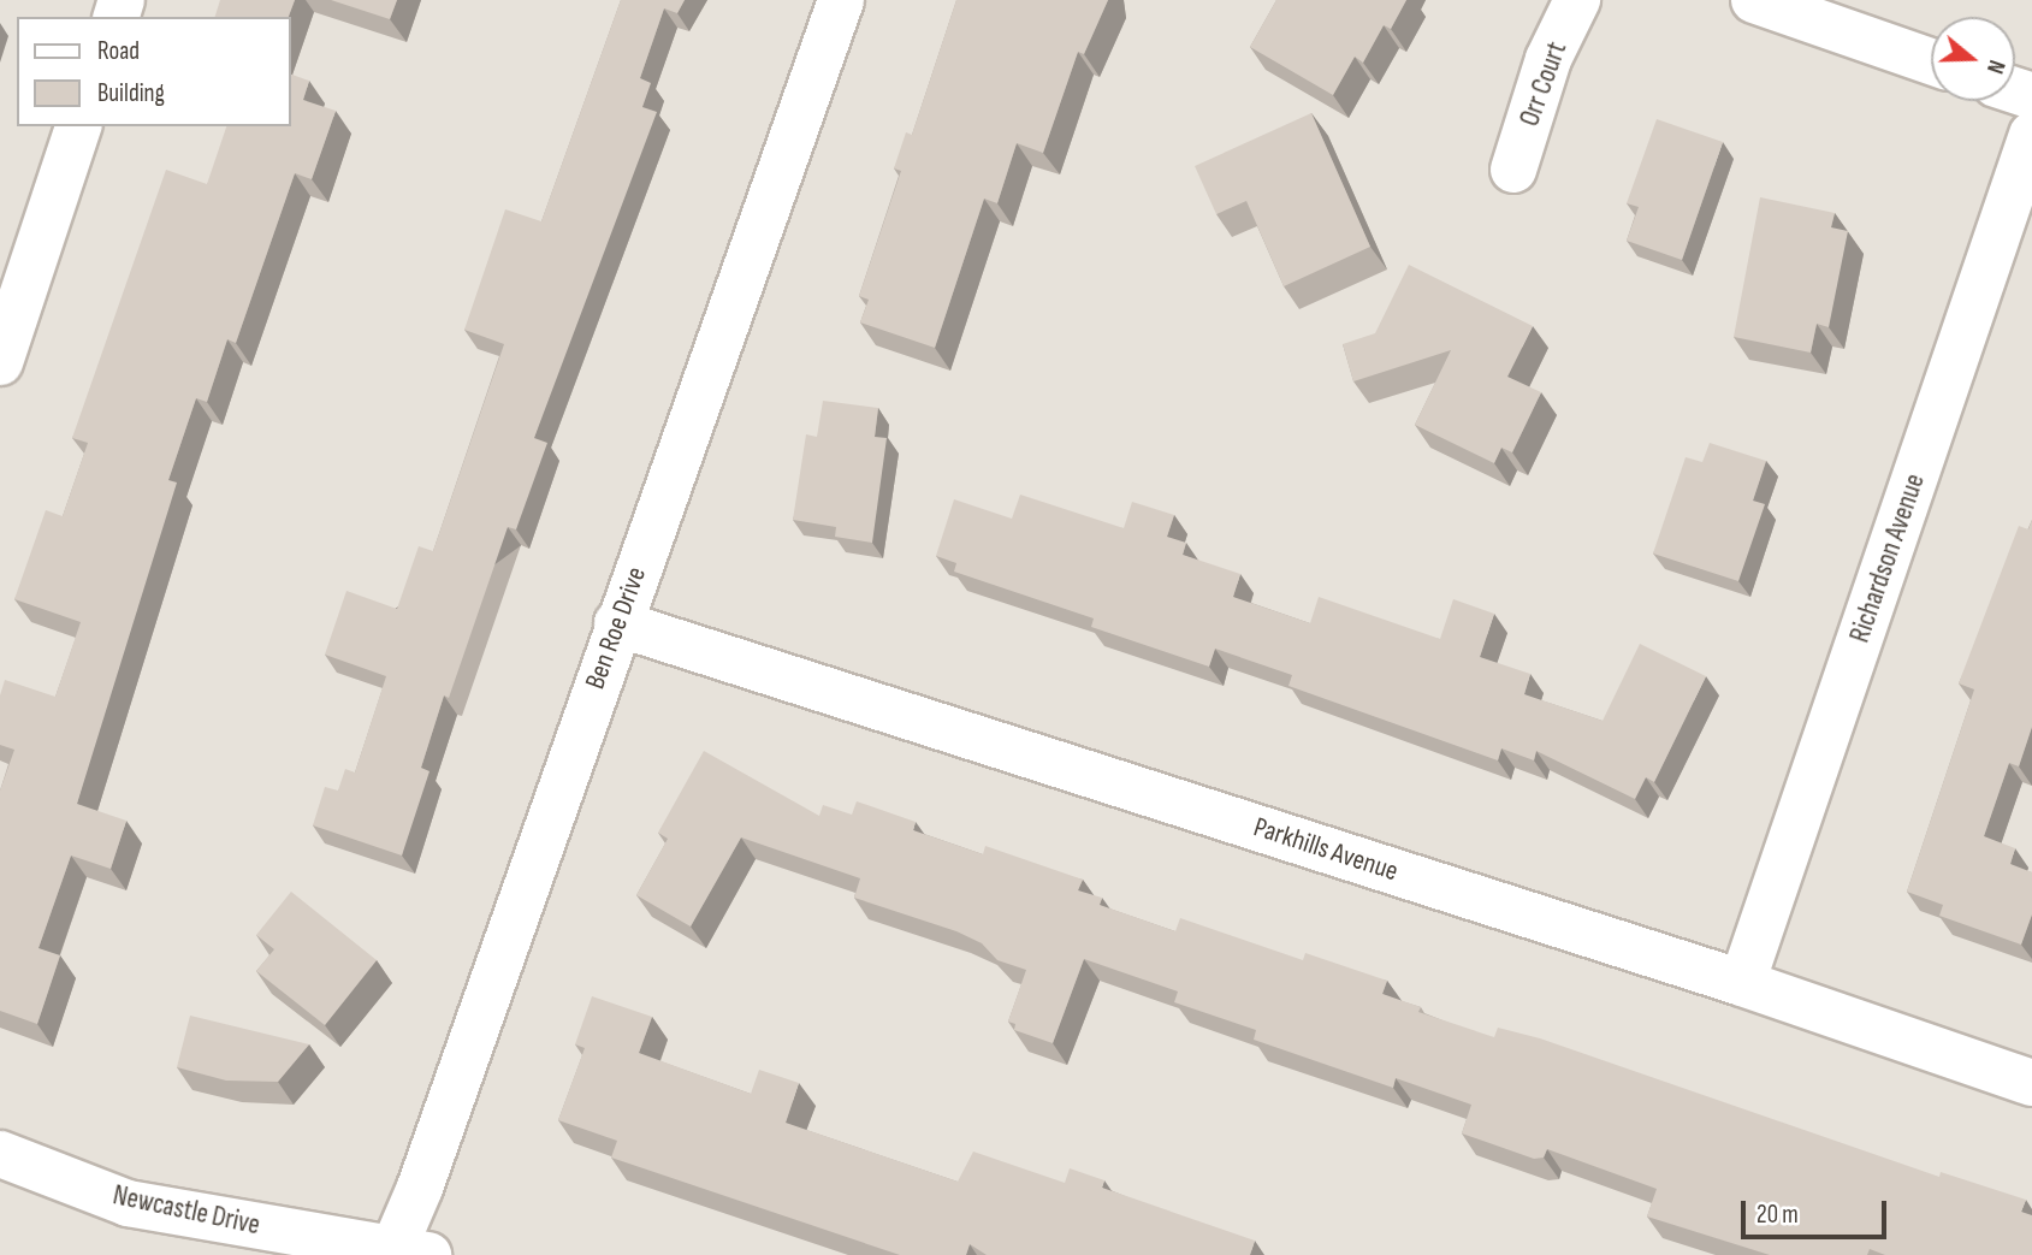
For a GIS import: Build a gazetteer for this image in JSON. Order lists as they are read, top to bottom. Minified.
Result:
{"streets":{"street":["Orr Court","Richardson Avenue","Ben Roe Drive","Parkhills Avenue","Newcastle Drive"]},"crossings":[["Richardson Avenue","Parkhills Avenue"],["Ben Roe Drive","Parkhills Avenue"],["Ben Roe Drive","Newcastle Drive"]],"legend":["Road","Building"],"scale_bar":"20 m","north":"right"}
